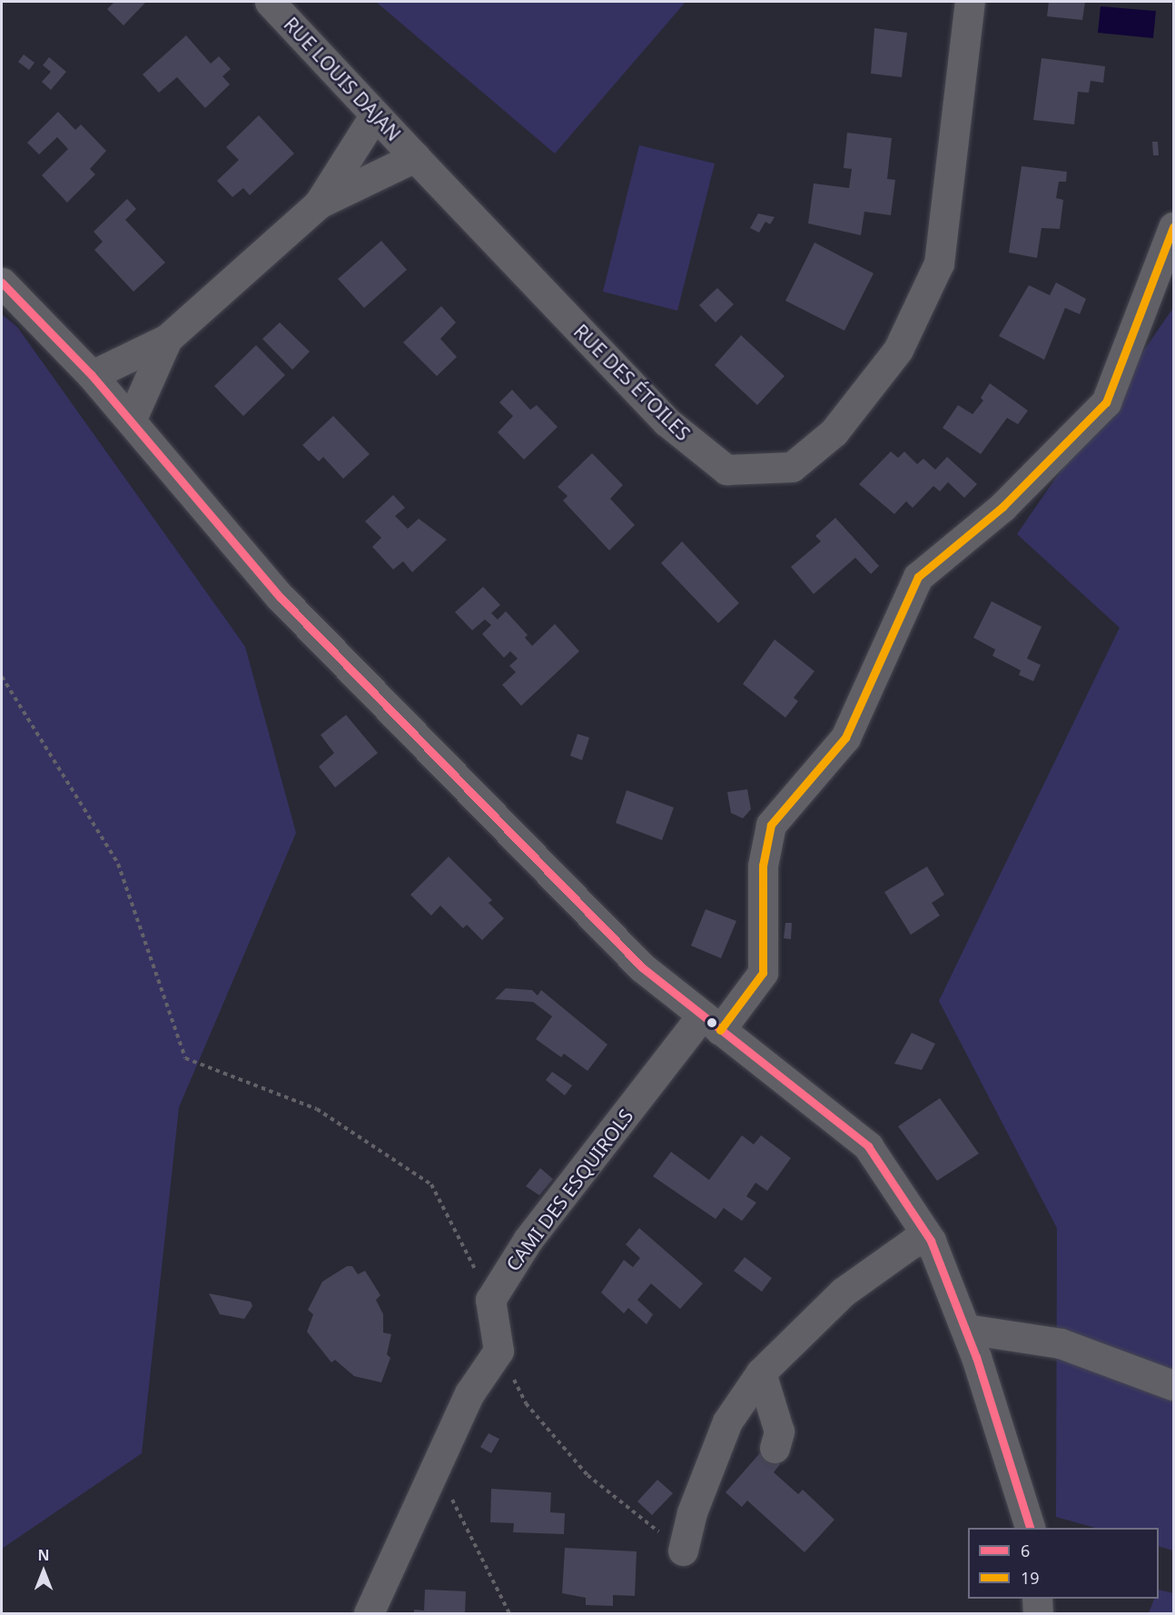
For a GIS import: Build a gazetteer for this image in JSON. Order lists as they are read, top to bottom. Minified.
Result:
{"streets":{"street":["RUE LOUIS DAJAN","RUE DES ÉTOILES","CAMI DES ESQUIROLS"]},"crossings":[["RUE LOUIS DAJAN","RUE DES ÉTOILES"]],"lines":["transit line 19","transit line 6"],"legend":["6","19"],"north":"top"}
